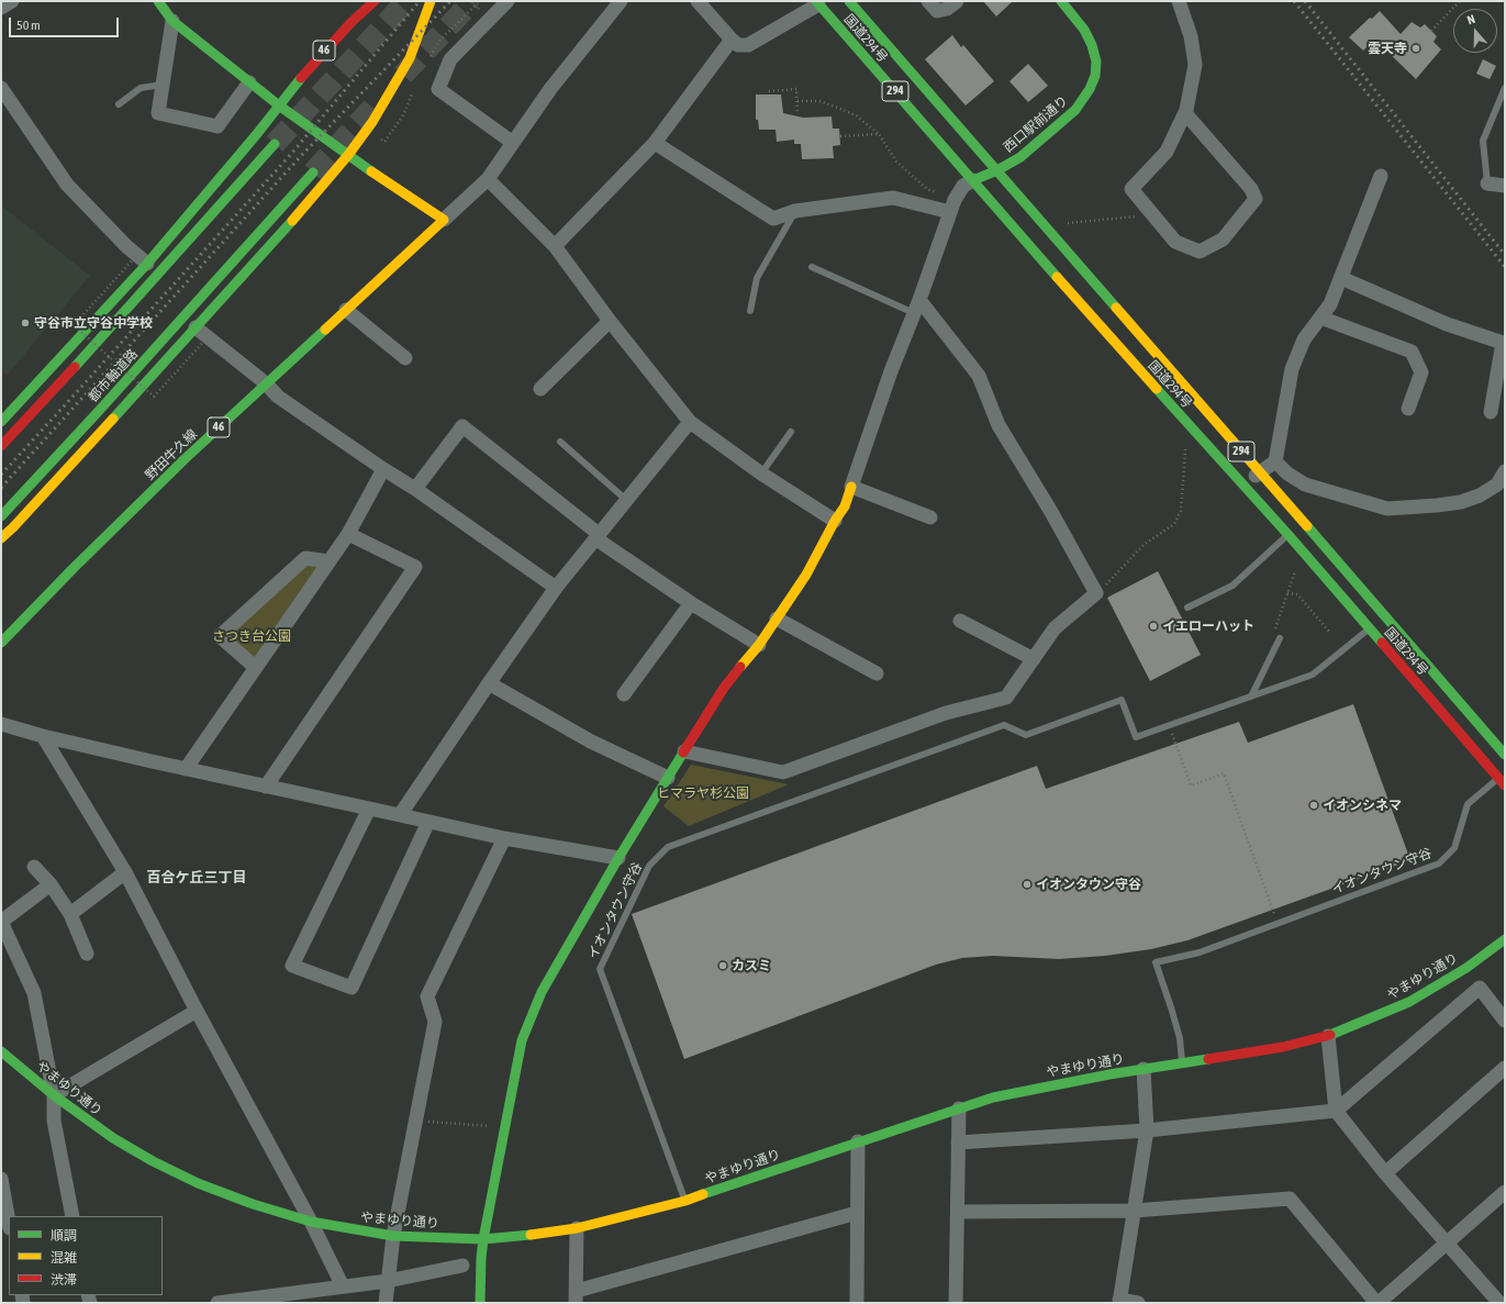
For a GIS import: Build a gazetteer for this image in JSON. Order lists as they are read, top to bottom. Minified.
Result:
{"streets":{"main road":["国道294号","46","294","西口駅前通り","都市軸道路","野田牛久線","やまゆり通り"],"lane":["イオンタウン守谷"]},"crossings":[["国道294号","西口駅前通り"],["国道294号","イオンタウン守谷"],["イオンタウン守谷","やまゆり通り"]],"districts":["百合ケ丘三丁目"],"parks":["さつき台公園","ヒマラヤ杉公園"],"places":["雲天寺","守谷市立守谷中学校","イエローハット","イオンシネマ","イオンタウン守谷","カスミ"],"legend":["順調","混雑","渋滞"],"scale_bar":"50 m","north":"top"}
